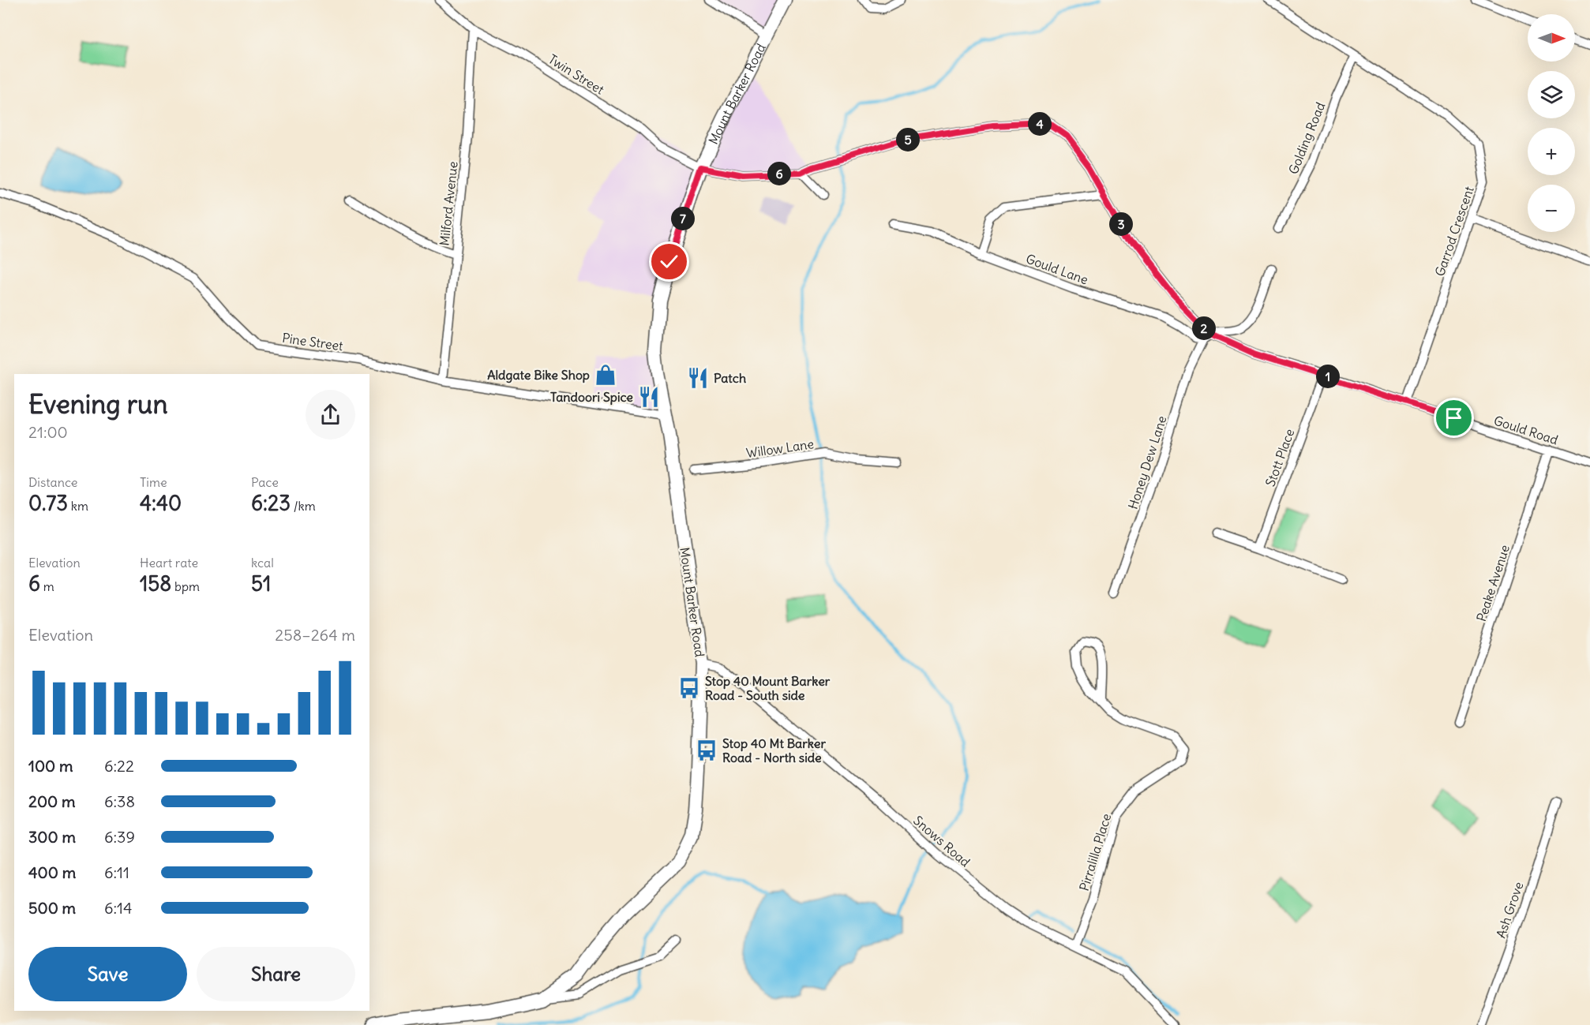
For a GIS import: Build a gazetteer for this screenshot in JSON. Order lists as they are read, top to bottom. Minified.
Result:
{"streets":{"main road":["Mount Barker Road"],"street":["Twin Street","Golding Road","Milford Avenue","Garrod Crescent","Gould Lane","Pine Street","Gould Road","Willow Lane","Stott Place","Honey Dew Lane","Peake Avenue","Snows Road","Pirralilla Place","Ash Grove"]},"crossings":[["Twin Street","Mount Barker Road"],["Twin Street","Milford Avenue"],["Twin Street","Gould Road"],["Mount Barker Road","Pine Street"],["Mount Barker Road","Gould Road"],["Mount Barker Road","Snows Road"],["Golding Road","Garrod Crescent"],["Milford Avenue","Pine Street"],["Garrod Crescent","Gould Road"],["Gould Lane","Gould Road"],["Gould Lane","Honey Dew Lane"],["Gould Road","Stott Place"],["Gould Road","Honey Dew Lane"],["Gould Road","Peake Avenue"],["Snows Road","Pirralilla Place"]],"places":{"shop":["Aldgate Bike Shop"],"restaurant":["Patch","Tandoori Spice"],"bus stop":["Stop 40 Mount Barker Road - South side","Stop 40 Mt Barker Road - North side"]},"north":"right","page":{"map_buttons":["+","−"],"pins":["4","5","6","7","3","2","1"],"heading":["Evening run","21:00"],"stats":[["Distance","0.73 km"],["Time","4:40"],["Pace","6:23 /km"],["Elevation","6 m"],["Heart rate","158 bpm"],["kcal","51"]],"chart":["Elevation","258–264 m"],"list":[{"name":"100 m","note":"6:22"},{"name":"200 m","note":"6:38"},{"name":"300 m","note":"6:39"},{"name":"400 m","note":"6:11"},{"name":"500 m","note":"6:14"}],"buttons":["Save","Share"]}}
